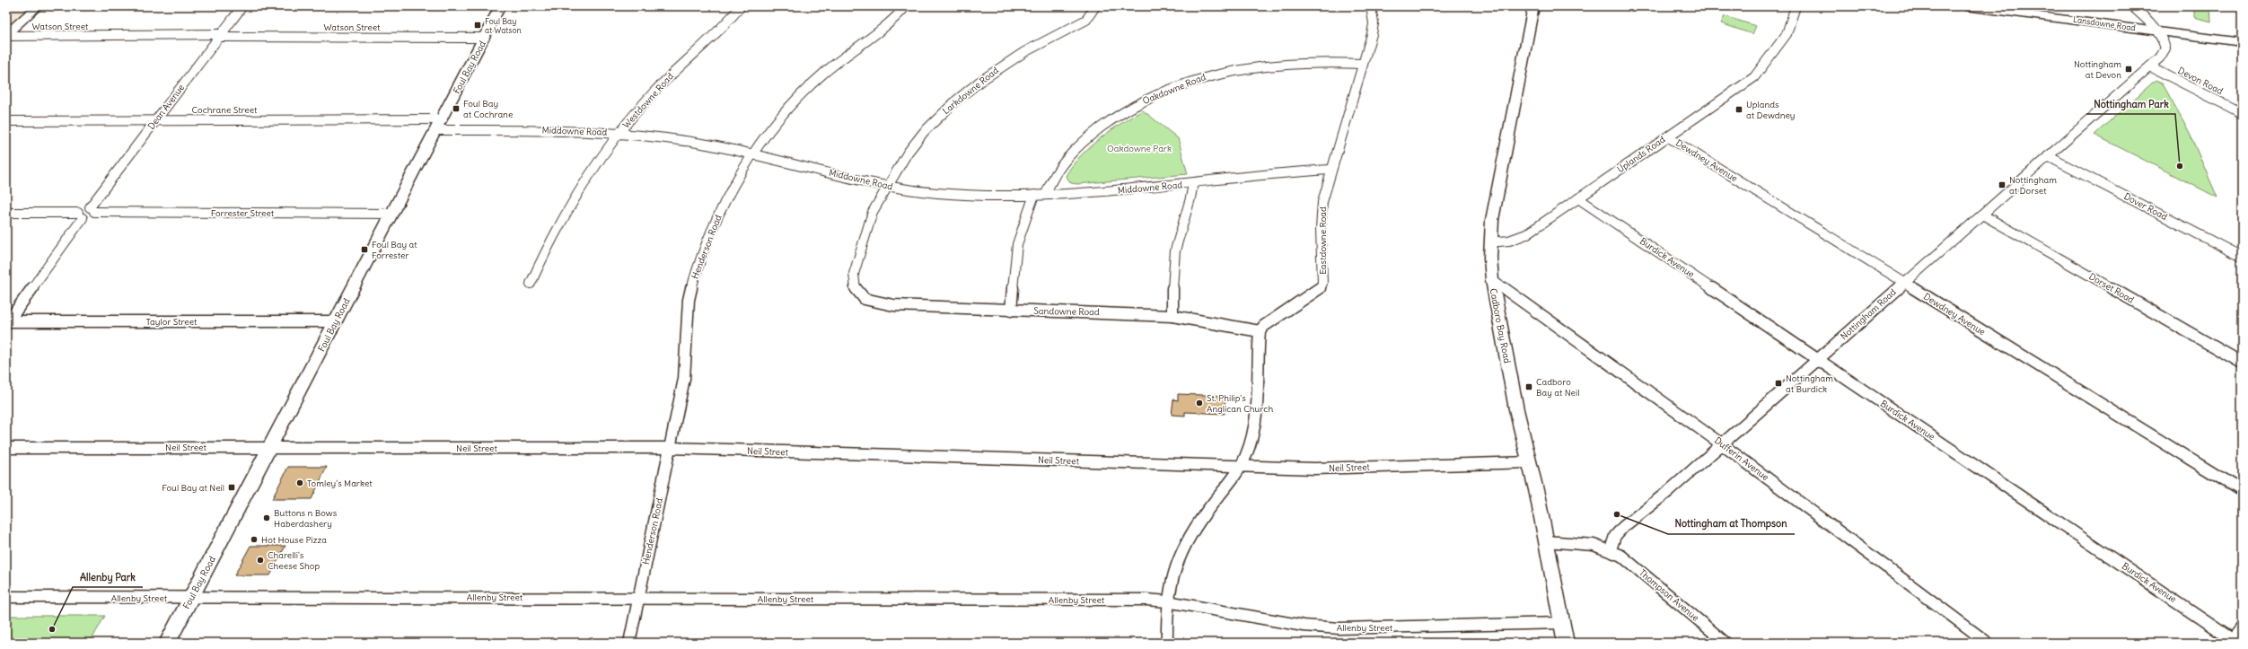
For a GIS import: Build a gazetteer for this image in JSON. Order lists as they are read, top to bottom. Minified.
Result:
{"streets":{"main road":["Lansdowne Road","Foul Bay Road","Cadboro Bay Road"],"street":["Watson Street","Devon Road","Oakdowne Road","Larkdowne Road","Westdowne Road","Dean Avenue","Cochrane Street","Middowne Road","Uplands Road","Dewdney Avenue","Dover Road","Forrester Street","Eastdowne Road","Henderson Road","Burdick Avenue","Dorset Road","Sandowne Road","Nottingham Road","Taylor Street","Neil Street","Dufferin Avenue","Thompson Avenue","Allenby Street"]},"crossings":[["Lansdowne Road","Nottingham Road"],["Watson Street","Foul Bay Road"],["Watson Street","Dean Avenue"],["Foul Bay Road","Cochrane Street"],["Foul Bay Road","Middowne Road"],["Foul Bay Road","Forrester Street"],["Foul Bay Road","Taylor Street"],["Foul Bay Road","Neil Street"],["Foul Bay Road","Allenby Street"],["Devon Road","Nottingham Road"],["Oakdowne Road","Middowne Road"],["Oakdowne Road","Eastdowne Road"],["Larkdowne Road","Middowne Road"],["Larkdowne Road","Sandowne Road"],["Westdowne Road","Middowne Road"],["Dean Avenue","Cochrane Street"],["Dean Avenue","Forrester Street"],["Cochrane Street","Middowne Road"],["Middowne Road","Eastdowne Road"],["Middowne Road","Henderson Road"],["Uplands Road","Dewdney Avenue"],["Uplands Road","Burdick Avenue"],["Uplands Road","Cadboro Bay Road"],["Dewdney Avenue","Nottingham Road"],["Dover Road","Nottingham Road"],["Eastdowne Road","Sandowne Road"],["Henderson Road","Neil Street"],["Henderson Road","Allenby Street"],["Burdick Avenue","Nottingham Road"],["Dorset Road","Nottingham Road"],["Nottingham Road","Dufferin Avenue"],["Nottingham Road","Thompson Avenue"],["Cadboro Bay Road","Neil Street"],["Cadboro Bay Road","Dufferin Avenue"],["Cadboro Bay Road","Allenby Street"]],"parks":["Oakdowne Park"],"places":{"transit":["Foul Bay at Watson","Nottingham at Devon","Foul Bay at Cochrane","Uplands at Dewdney","Nottingham at Dorset","Foul Bay at Forrester","Nottingham at Burdick","Cadboro Bay at Neil","Foul Bay at Neil"],"other":["Nottingham Park","St. Philip's Anglican Church","Tomley's Market","Nottingham at Thompson","Buttons n Bows Haberdashery","Hot House Pizza","Charelli's Cheese Shop","Allenby Park"]}}
